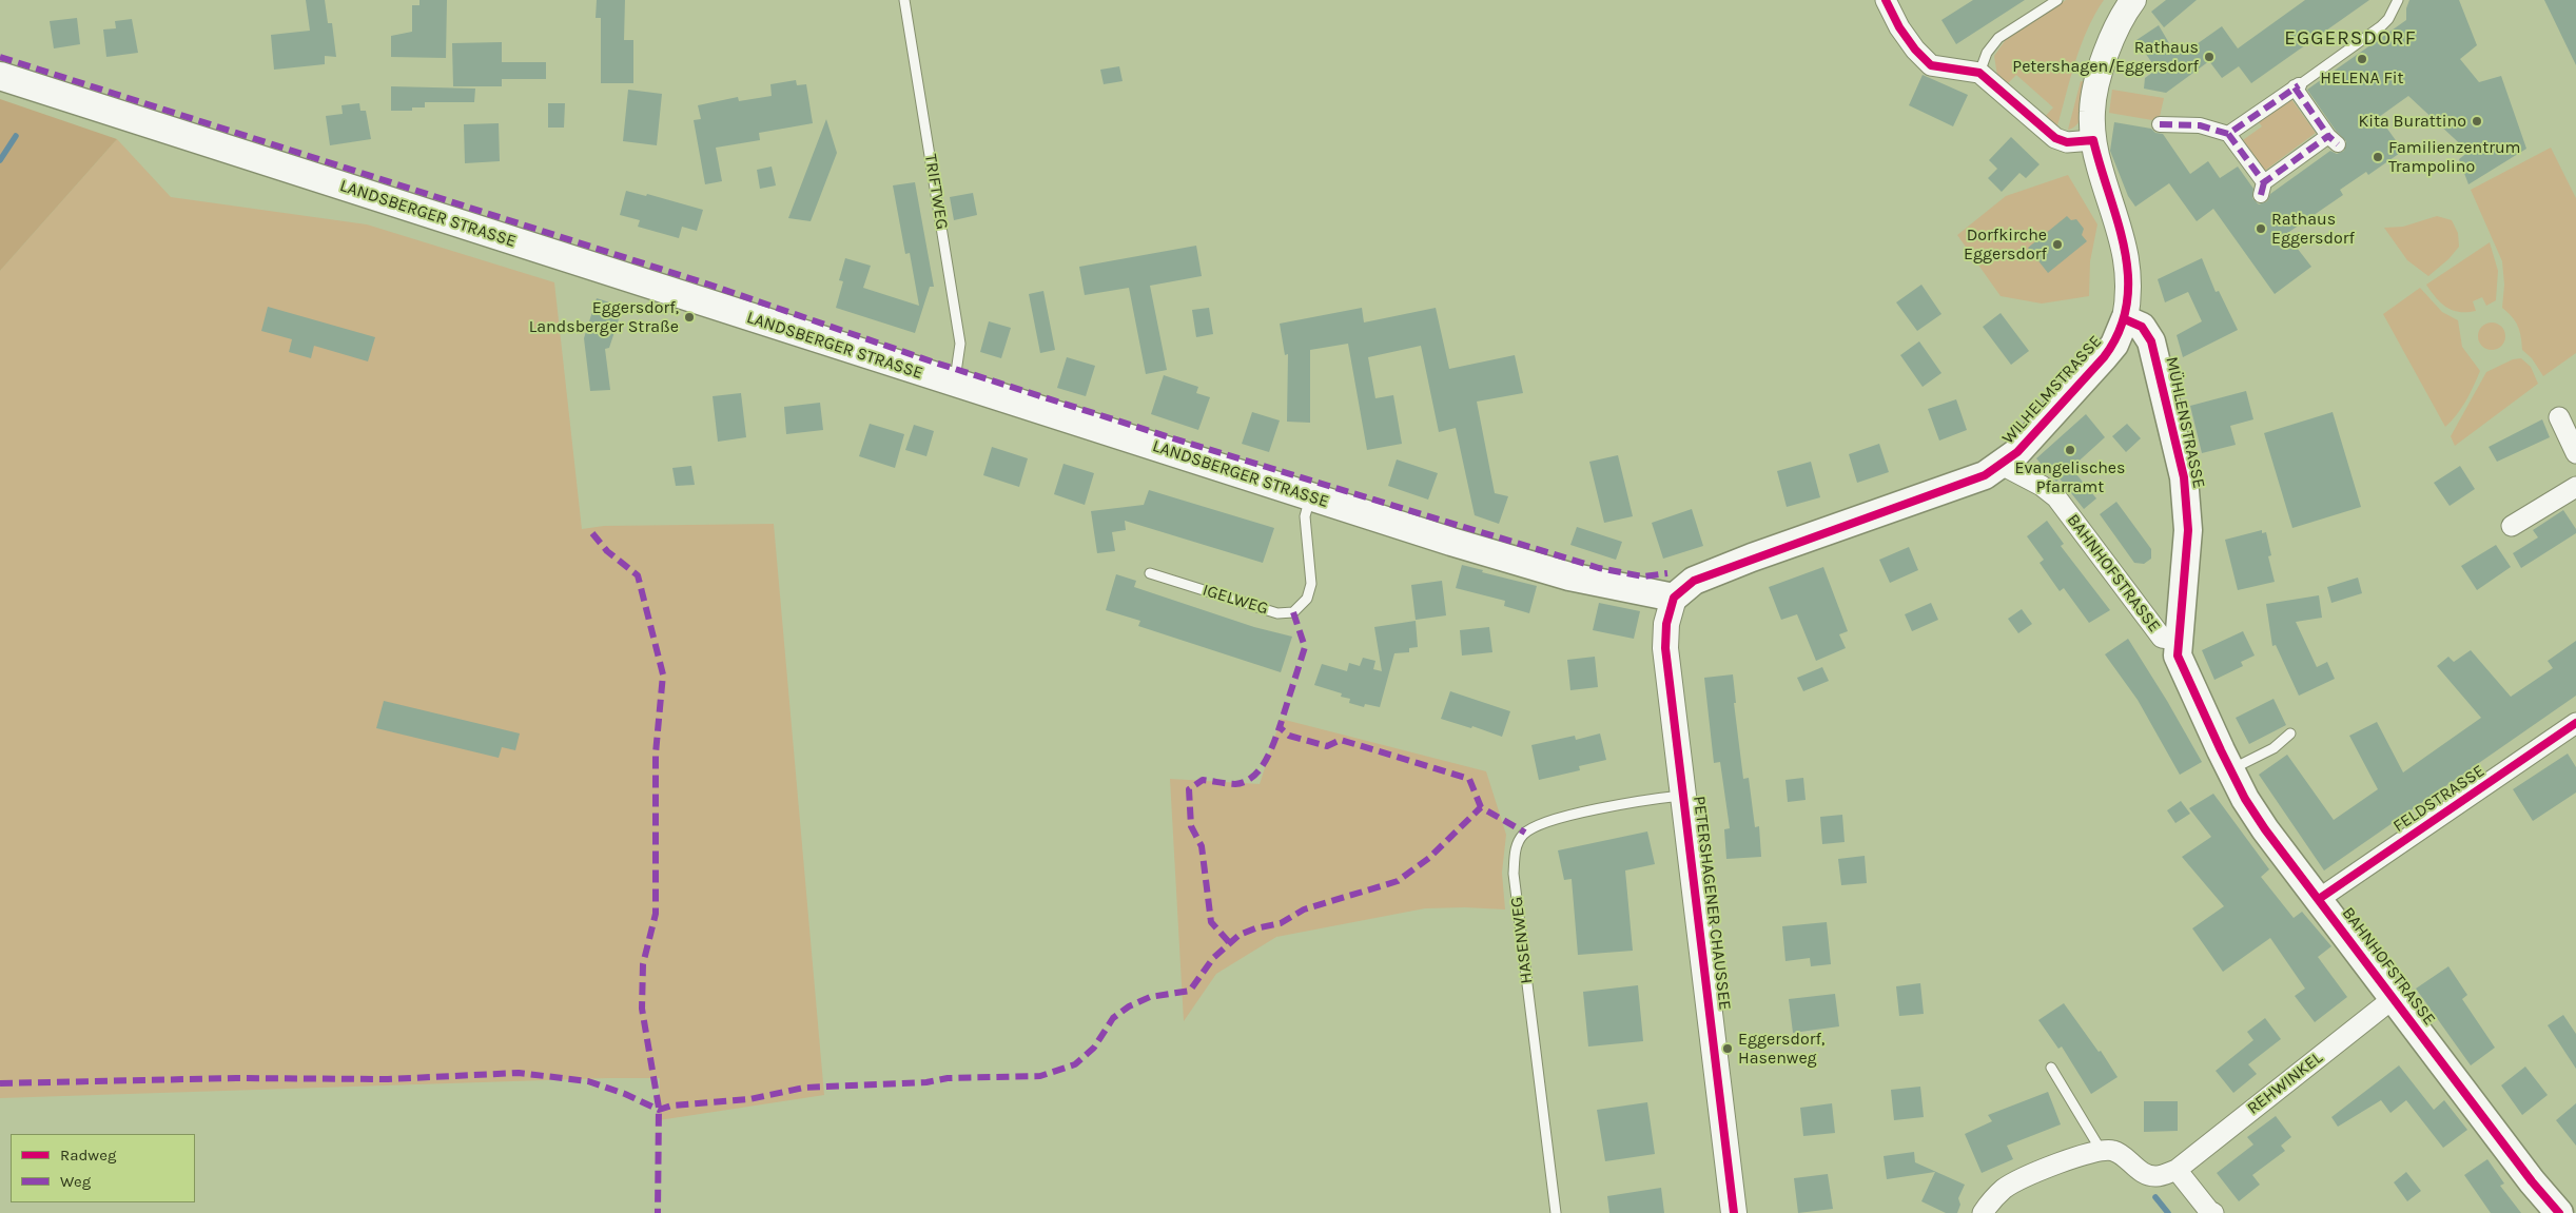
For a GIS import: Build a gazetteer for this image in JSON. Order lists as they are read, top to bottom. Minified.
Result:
{"streets":{"main road":["LANDSBERGER STRASSE","WILHELMSTRASSE","MÜHLENSTRASSE","BAHNHOFSTRASSE"],"street":["FELDSTRASSE","PETERSHAGENER CHAUSSEE","REHWINKEL"],"lane":["TRIFTWEG","IGELWEG","HASENWEG"]},"crossings":[["TRIFTWEG","LANDSBERGER STRASSE"],["LANDSBERGER STRASSE","WILHELMSTRASSE"],["LANDSBERGER STRASSE","IGELWEG"],["LANDSBERGER STRASSE","PETERSHAGENER CHAUSSEE"],["WILHELMSTRASSE","MÜHLENSTRASSE"],["WILHELMSTRASSE","BAHNHOFSTRASSE"],["WILHELMSTRASSE","PETERSHAGENER CHAUSSEE"],["MÜHLENSTRASSE","BAHNHOFSTRASSE"],["BAHNHOFSTRASSE","FELDSTRASSE"],["BAHNHOFSTRASSE","REHWINKEL"],["PETERSHAGENER CHAUSSEE","HASENWEG"]],"districts":["EGGERSDORF"],"places":["Rathaus Petershagen/Eggersdorf","HELENA Fit","Kita Burattino","Familienzentrum Trampolino","Rathaus Eggersdorf","Dorfkirche Eggersdorf","Eggersdorf, Landsberger Straße","Evangelisches Pfarramt","Eggersdorf, Hasenweg"],"legend":["Radweg","Weg"]}
